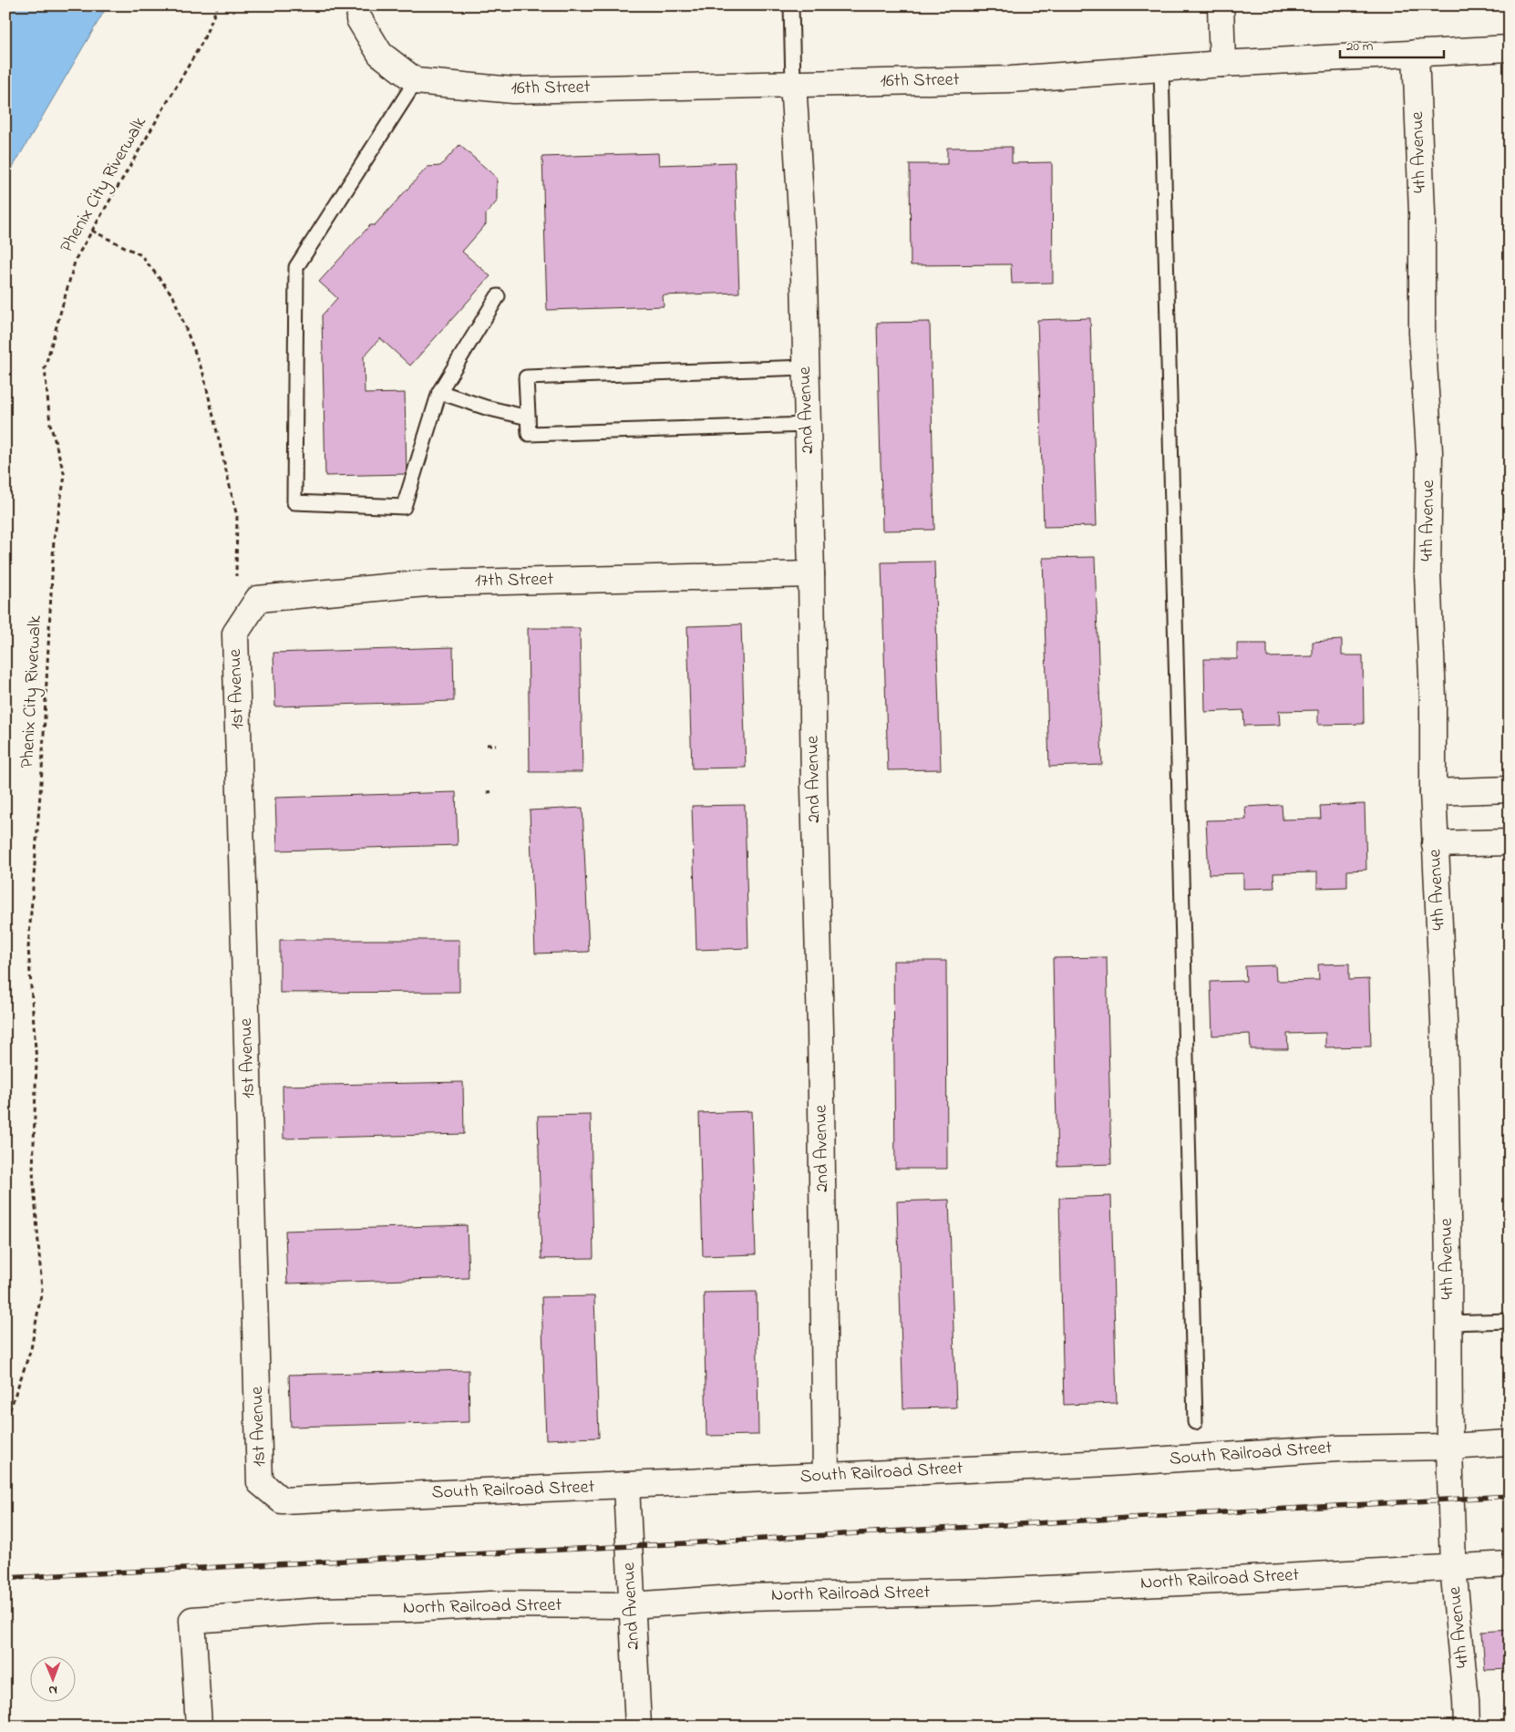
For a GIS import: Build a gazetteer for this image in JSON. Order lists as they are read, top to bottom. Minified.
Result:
{"streets":{"street":["16th Street","4th Avenue","2nd Avenue","17th Street","1st Avenue","South Railroad Street","North Railroad Street"],"path":["Phenix City Riverwalk"]},"crossings":[["16th Street","4th Avenue"],["16th Street","2nd Avenue"],["4th Avenue","South Railroad Street"],["4th Avenue","North Railroad Street"],["2nd Avenue","17th Street"],["2nd Avenue","South Railroad Street"],["2nd Avenue","North Railroad Street"],["17th Street","1st Avenue"],["1st Avenue","South Railroad Street"]],"scale_bar":"20 m","north":"bottom"}
